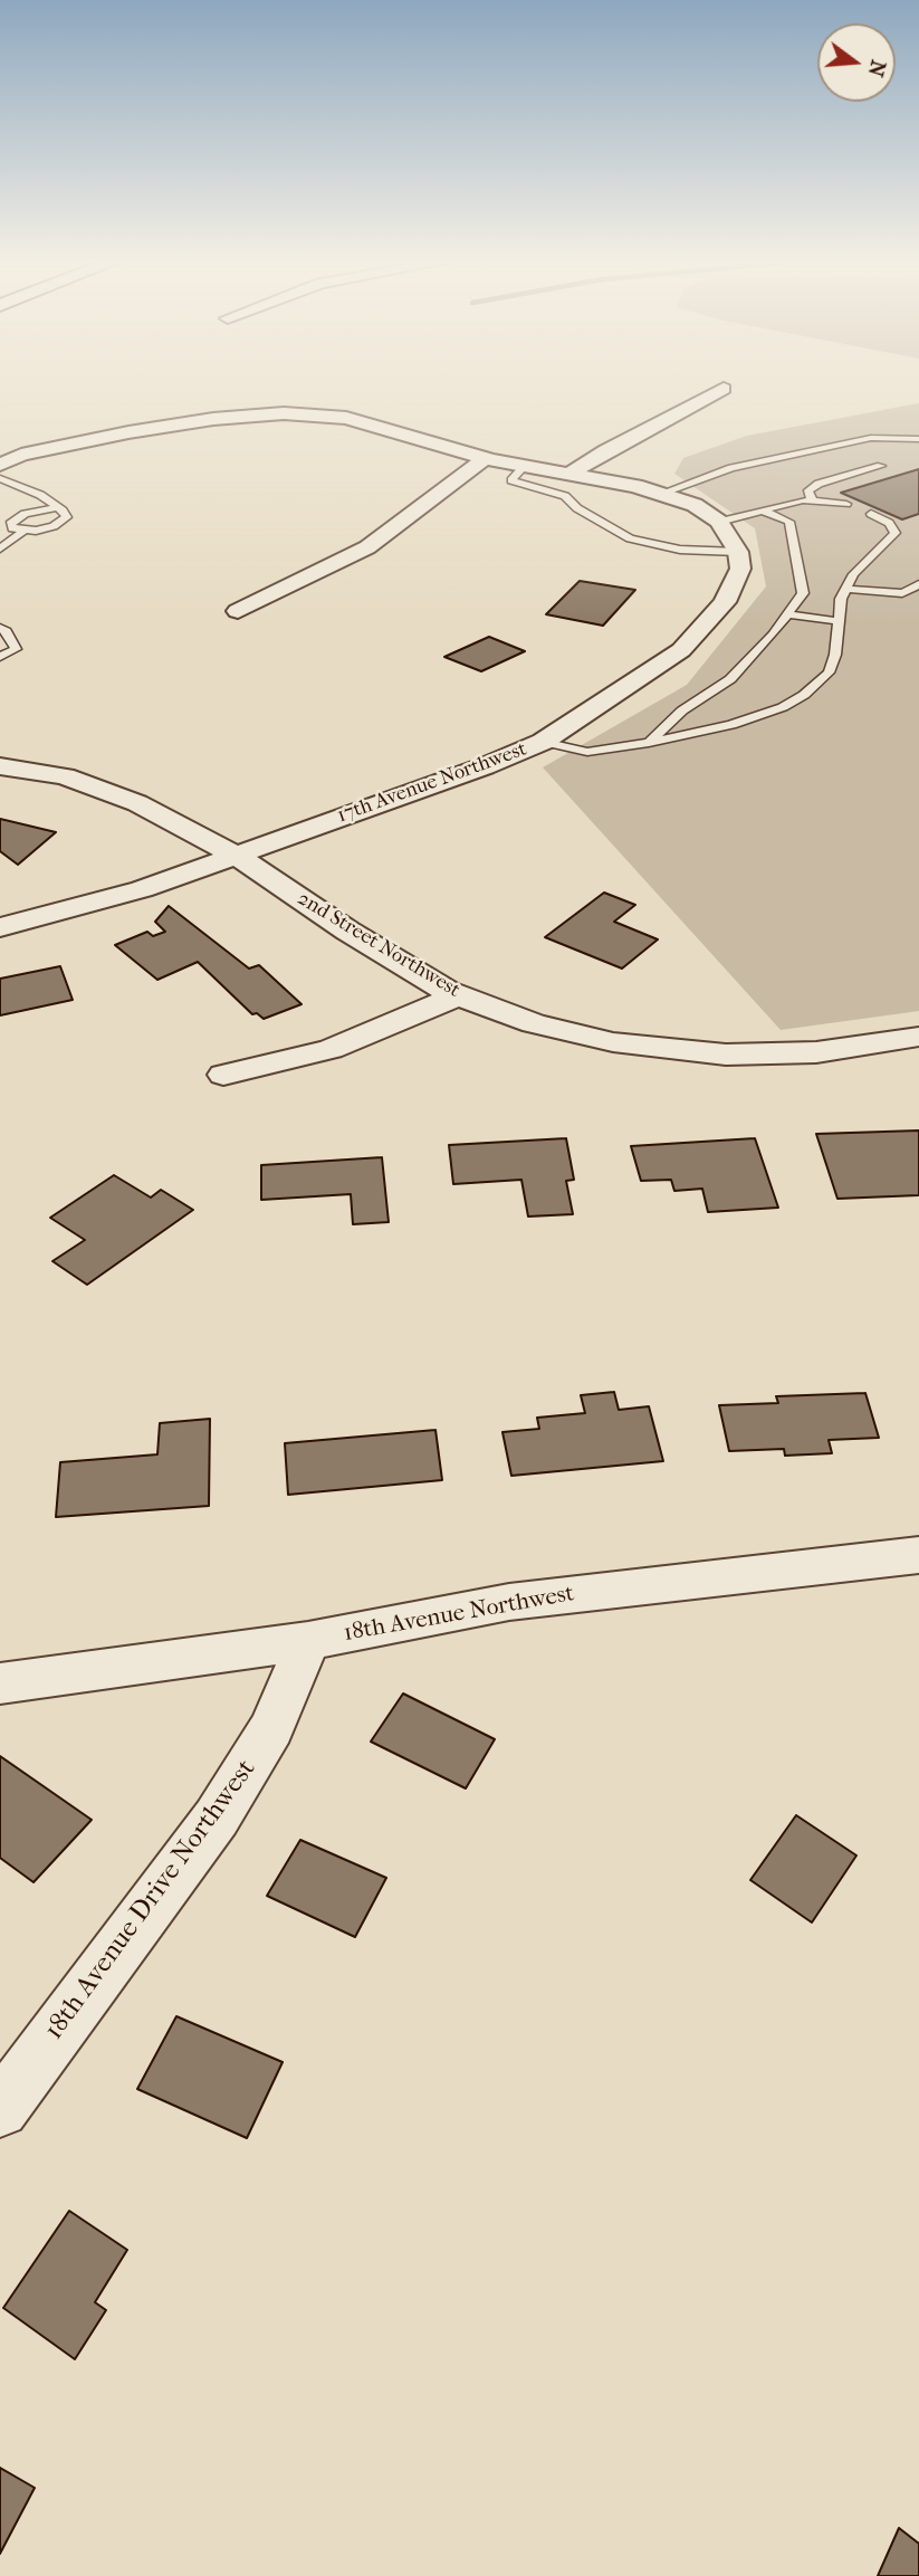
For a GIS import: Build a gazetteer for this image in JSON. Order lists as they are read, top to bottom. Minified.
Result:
{"streets":{"street":["17th Avenue Northwest","2nd Street Northwest","18th Avenue Northwest","18th Avenue Drive Northwest"]},"crossings":[["17th Avenue Northwest","2nd Street Northwest"],["18th Avenue Northwest","18th Avenue Drive Northwest"]],"north":"right"}
